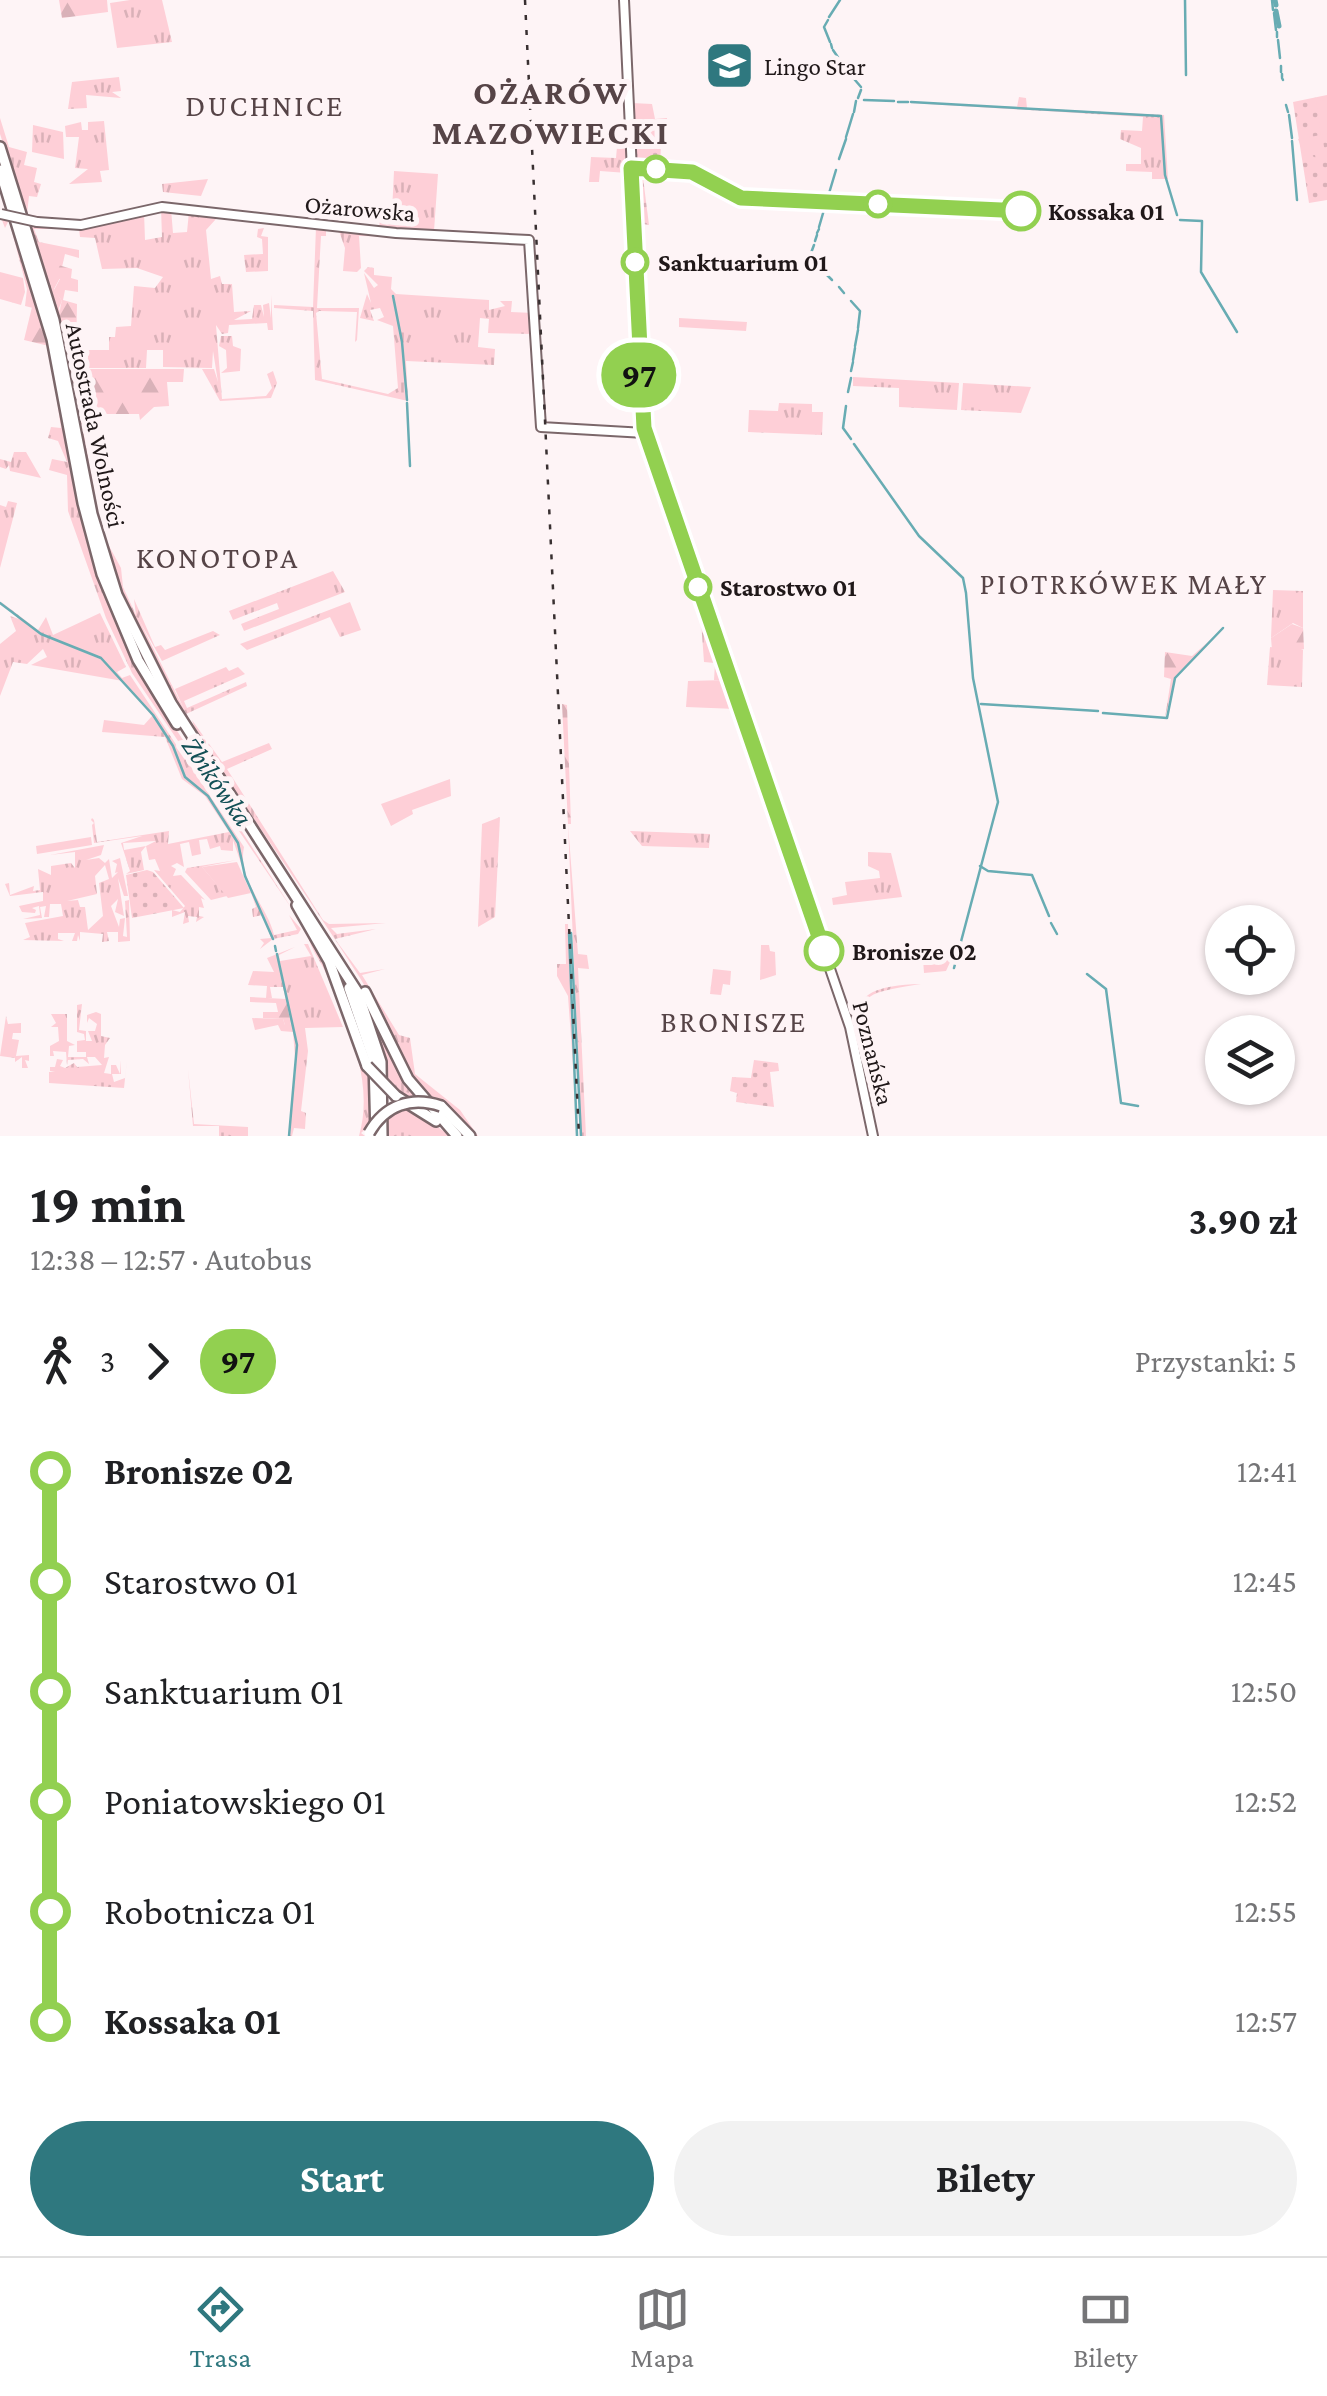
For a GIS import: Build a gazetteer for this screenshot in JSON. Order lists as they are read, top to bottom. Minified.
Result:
{"streets":{"highway":["Autostrada Wolności"],"main road":["Ożarowska","Poznańska"]},"crossings":[["Ożarowska","Poznańska"]],"districts":["OŻARÓW MAZOWIECKI","DUCHNICE","KONOTOPA","PIOTRKÓWEK MAŁY","BRONISZE"],"water":["Żbikówka"],"places":{"school or university":["Lingo Star"],"other":["Kossaka 01","Sanktuarium 01","Starostwo 01","Bronisze 02"]},"lines":["bus line 97"],"page":{"on_map":"97","heading":["19 min","12:38 – 12:57 · Autobus","3.90 zł"],"legs":["3","97","Przystanki: 5"],"list":[{"name":"Bronisze 02","value":"12:41"},{"name":"Starostwo 01","value":"12:45"},{"name":"Sanktuarium 01","value":"12:50"},{"name":"Poniatowskiego 01","value":"12:52"},{"name":"Robotnicza 01","value":"12:55"},{"name":"Kossaka 01","value":"12:57"}],"buttons":["Start","Bilety"],"tabs":["Trasa","Mapa","Bilety"]}}
